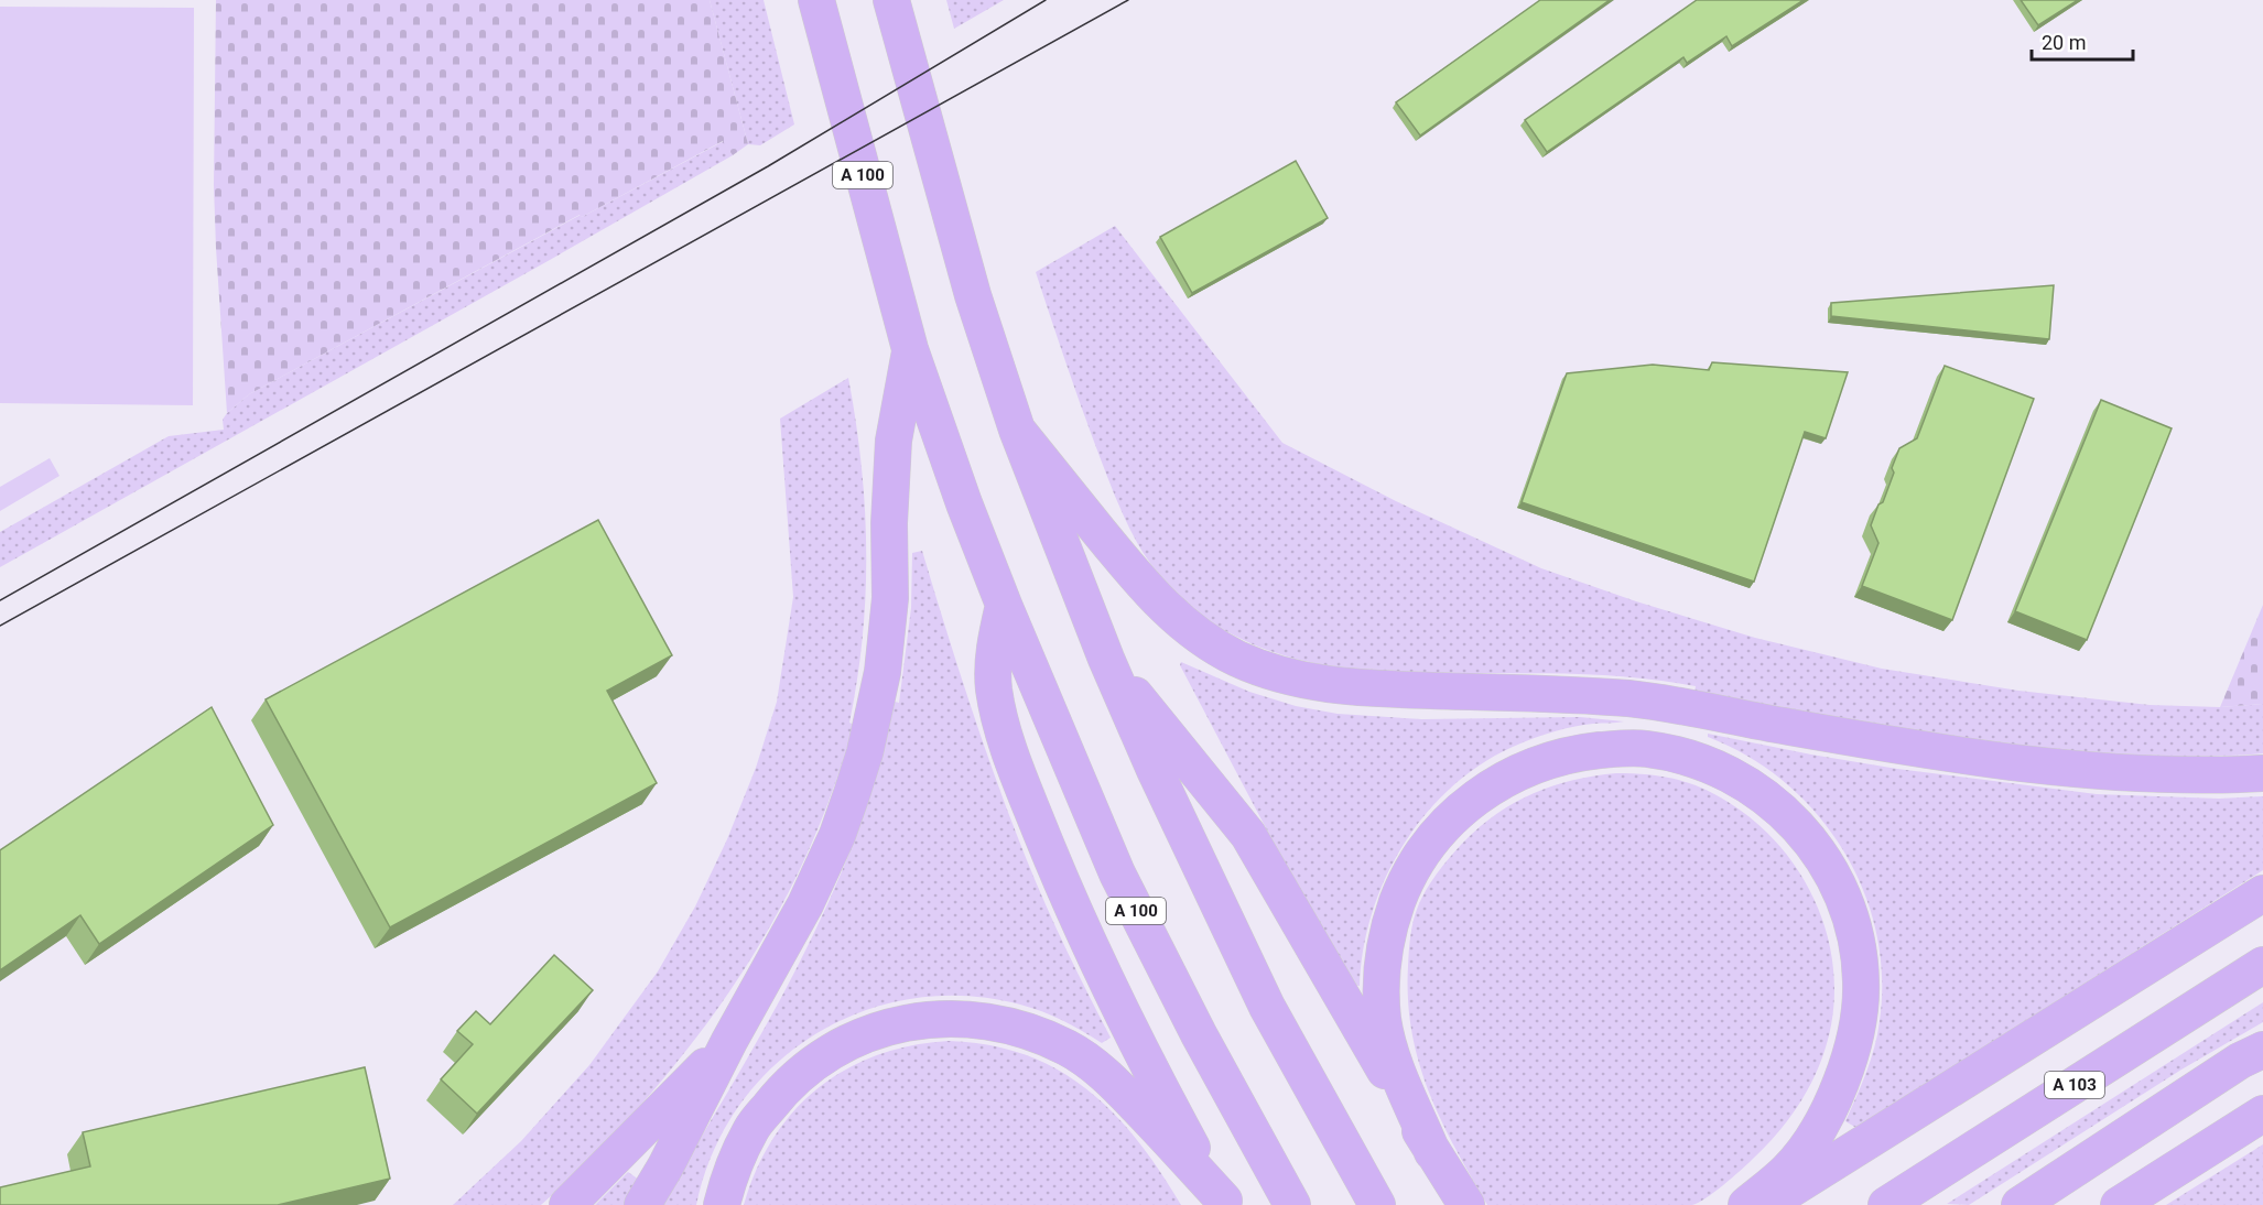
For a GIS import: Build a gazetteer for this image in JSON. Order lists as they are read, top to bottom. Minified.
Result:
{"streets":{"highway":["A 100","A 103"]},"scale_bar":"20 m"}
